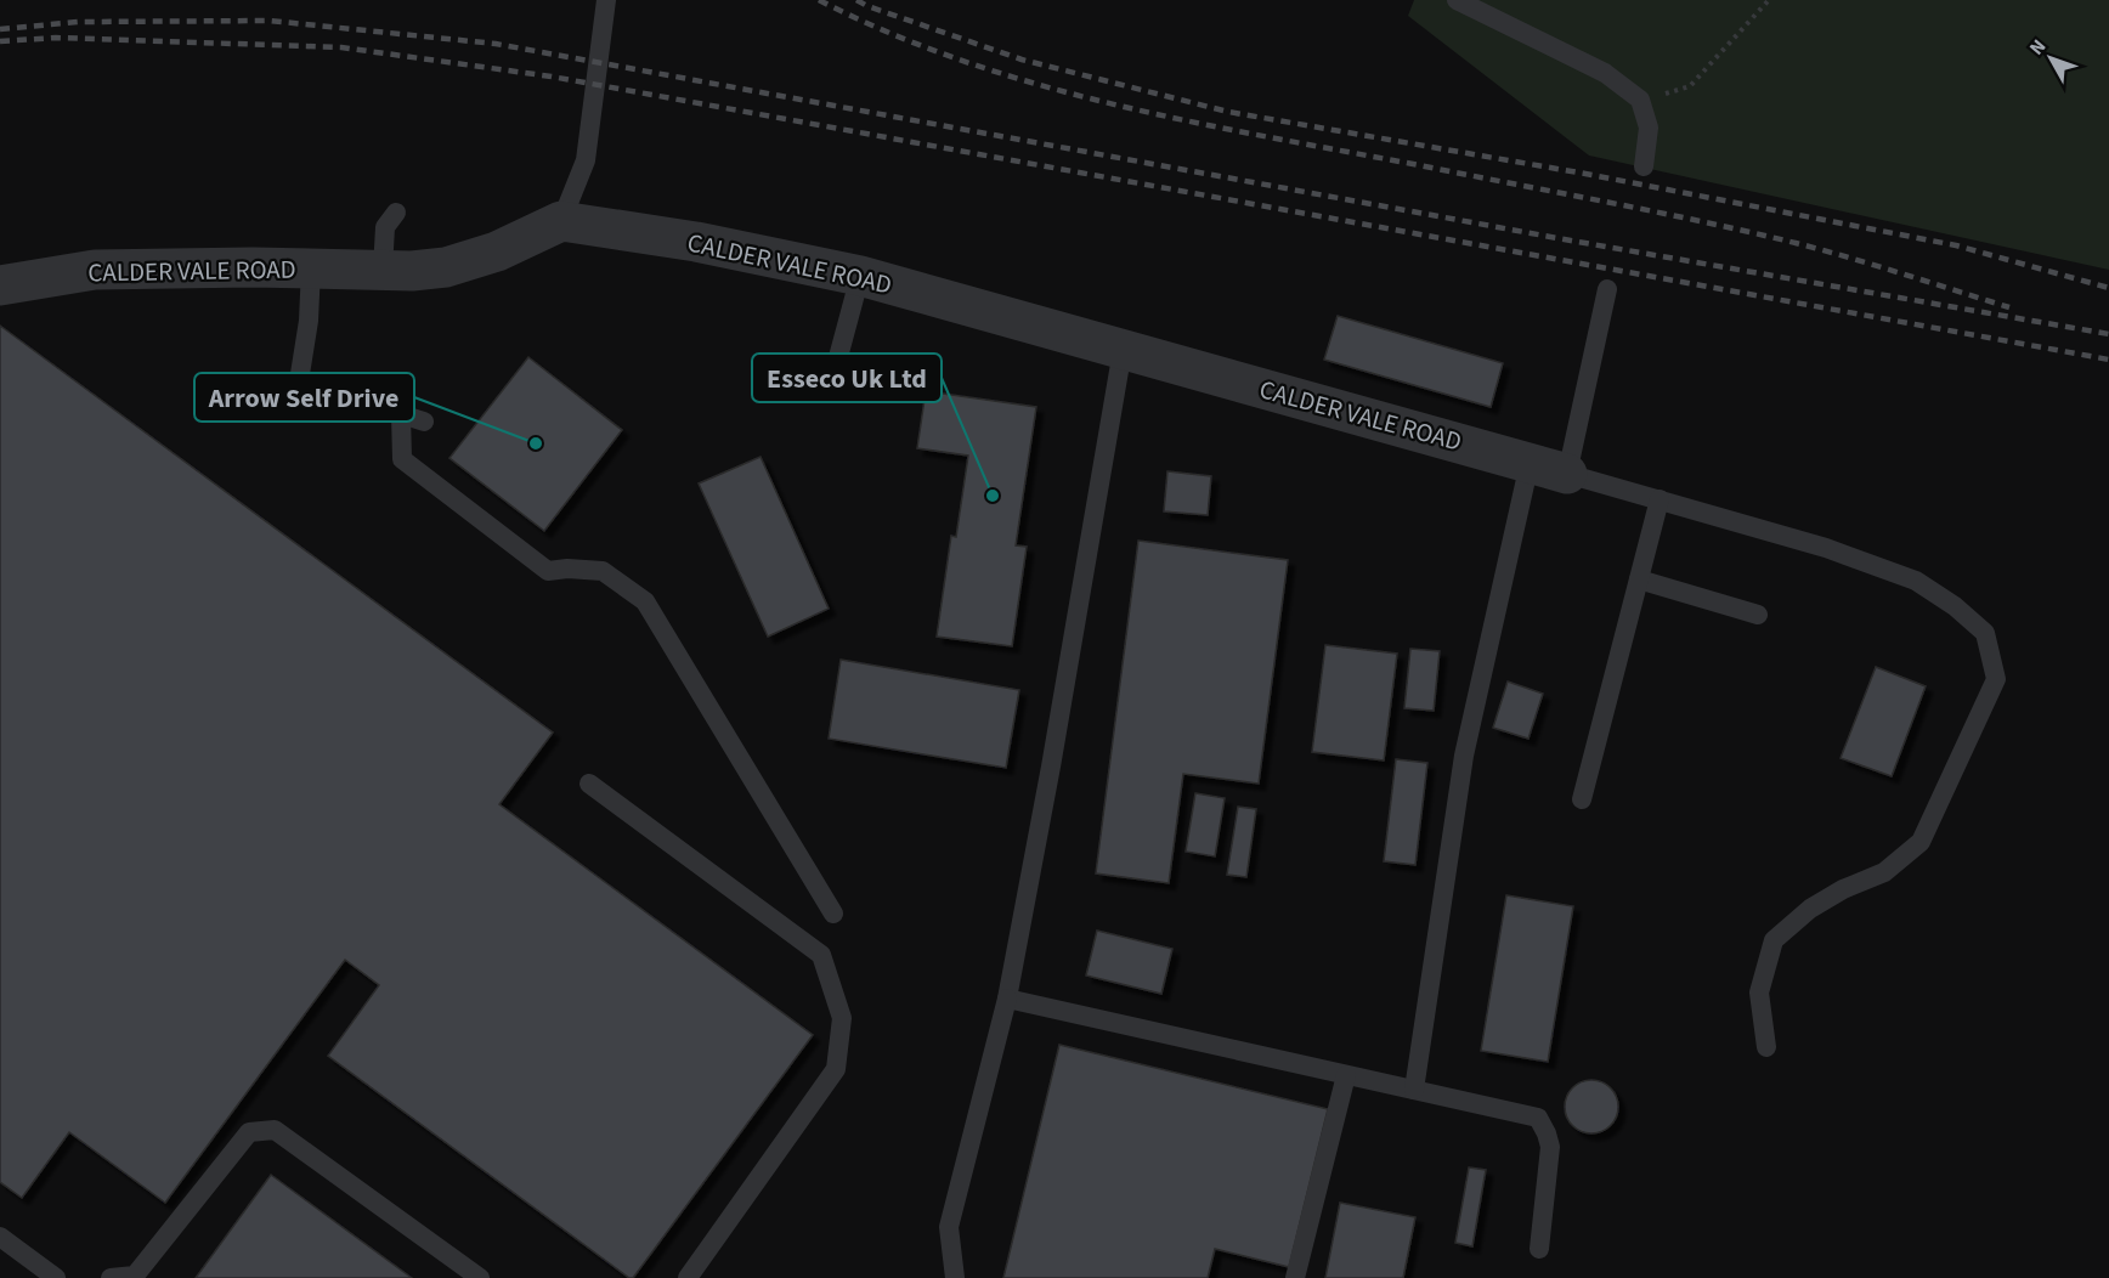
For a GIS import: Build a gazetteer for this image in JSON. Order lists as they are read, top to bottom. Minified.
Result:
{"streets":{"street":["CALDER VALE ROAD"]},"places":["Arrow Self Drive","Esseco Uk Ltd"],"north":"top left"}
